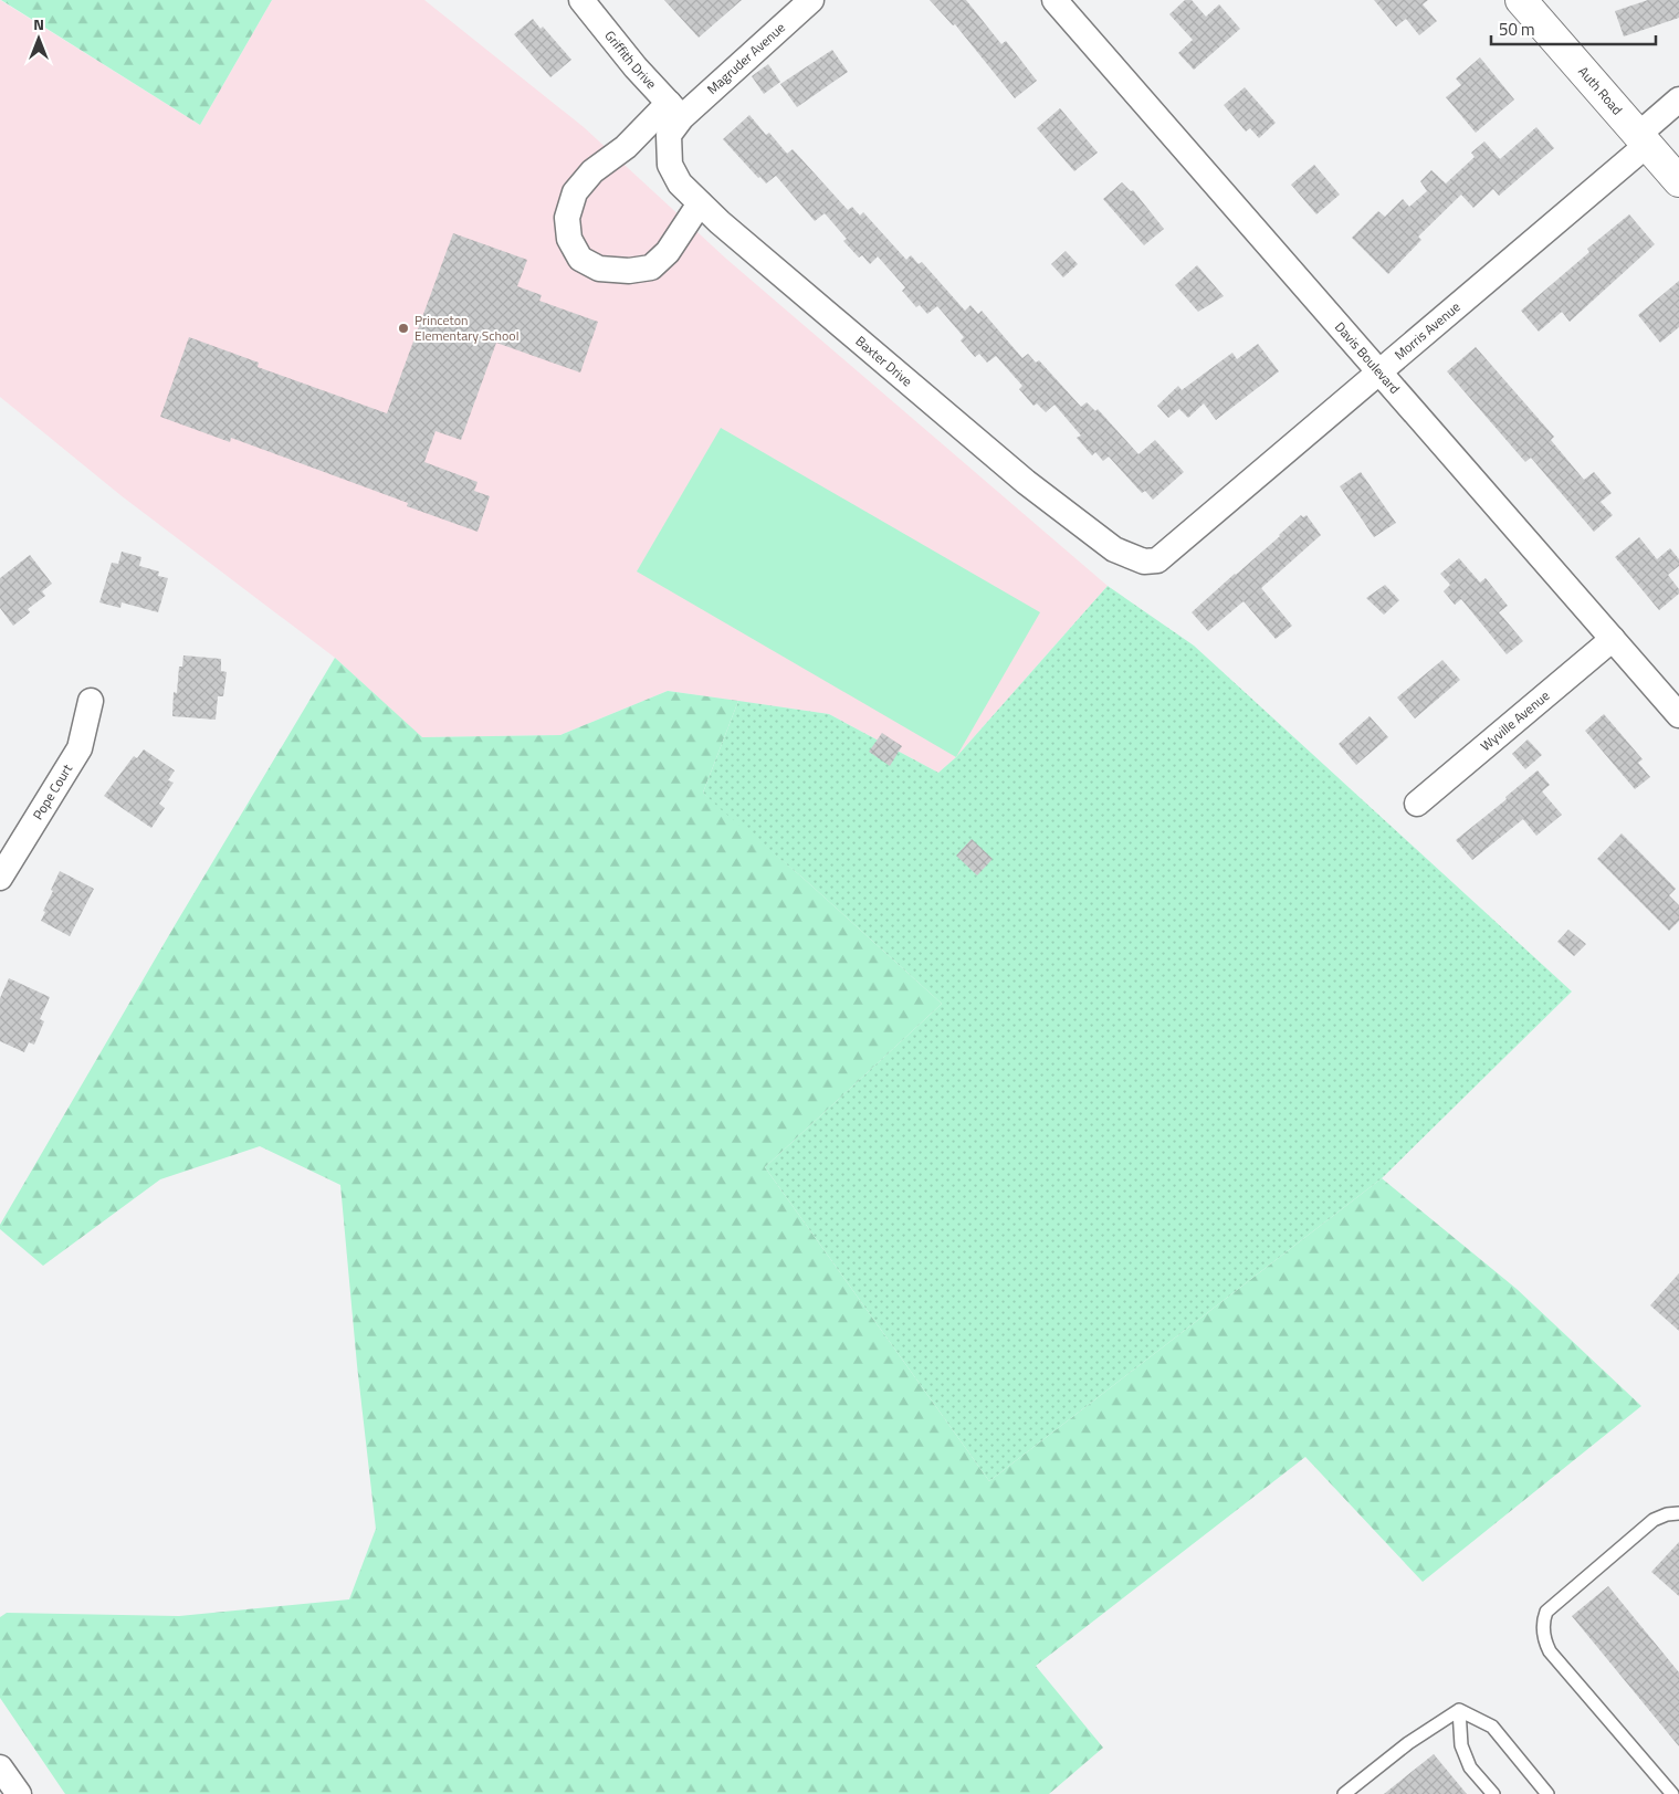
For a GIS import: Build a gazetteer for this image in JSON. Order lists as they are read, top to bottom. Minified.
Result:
{"streets":{"main road":["Auth Road"],"street":["Magruder Avenue","Griffith Drive","Morris Avenue","Davis Boulevard","Baxter Drive","Wyville Avenue","Pope Court"]},"crossings":[["Magruder Avenue","Griffith Drive"],["Magruder Avenue","Baxter Drive"],["Griffith Drive","Baxter Drive"],["Auth Road","Morris Avenue"],["Morris Avenue","Davis Boulevard"],["Morris Avenue","Baxter Drive"],["Davis Boulevard","Wyville Avenue"]],"places":["Princeton Elementary School"],"scale_bar":"50 m","north":"top"}
